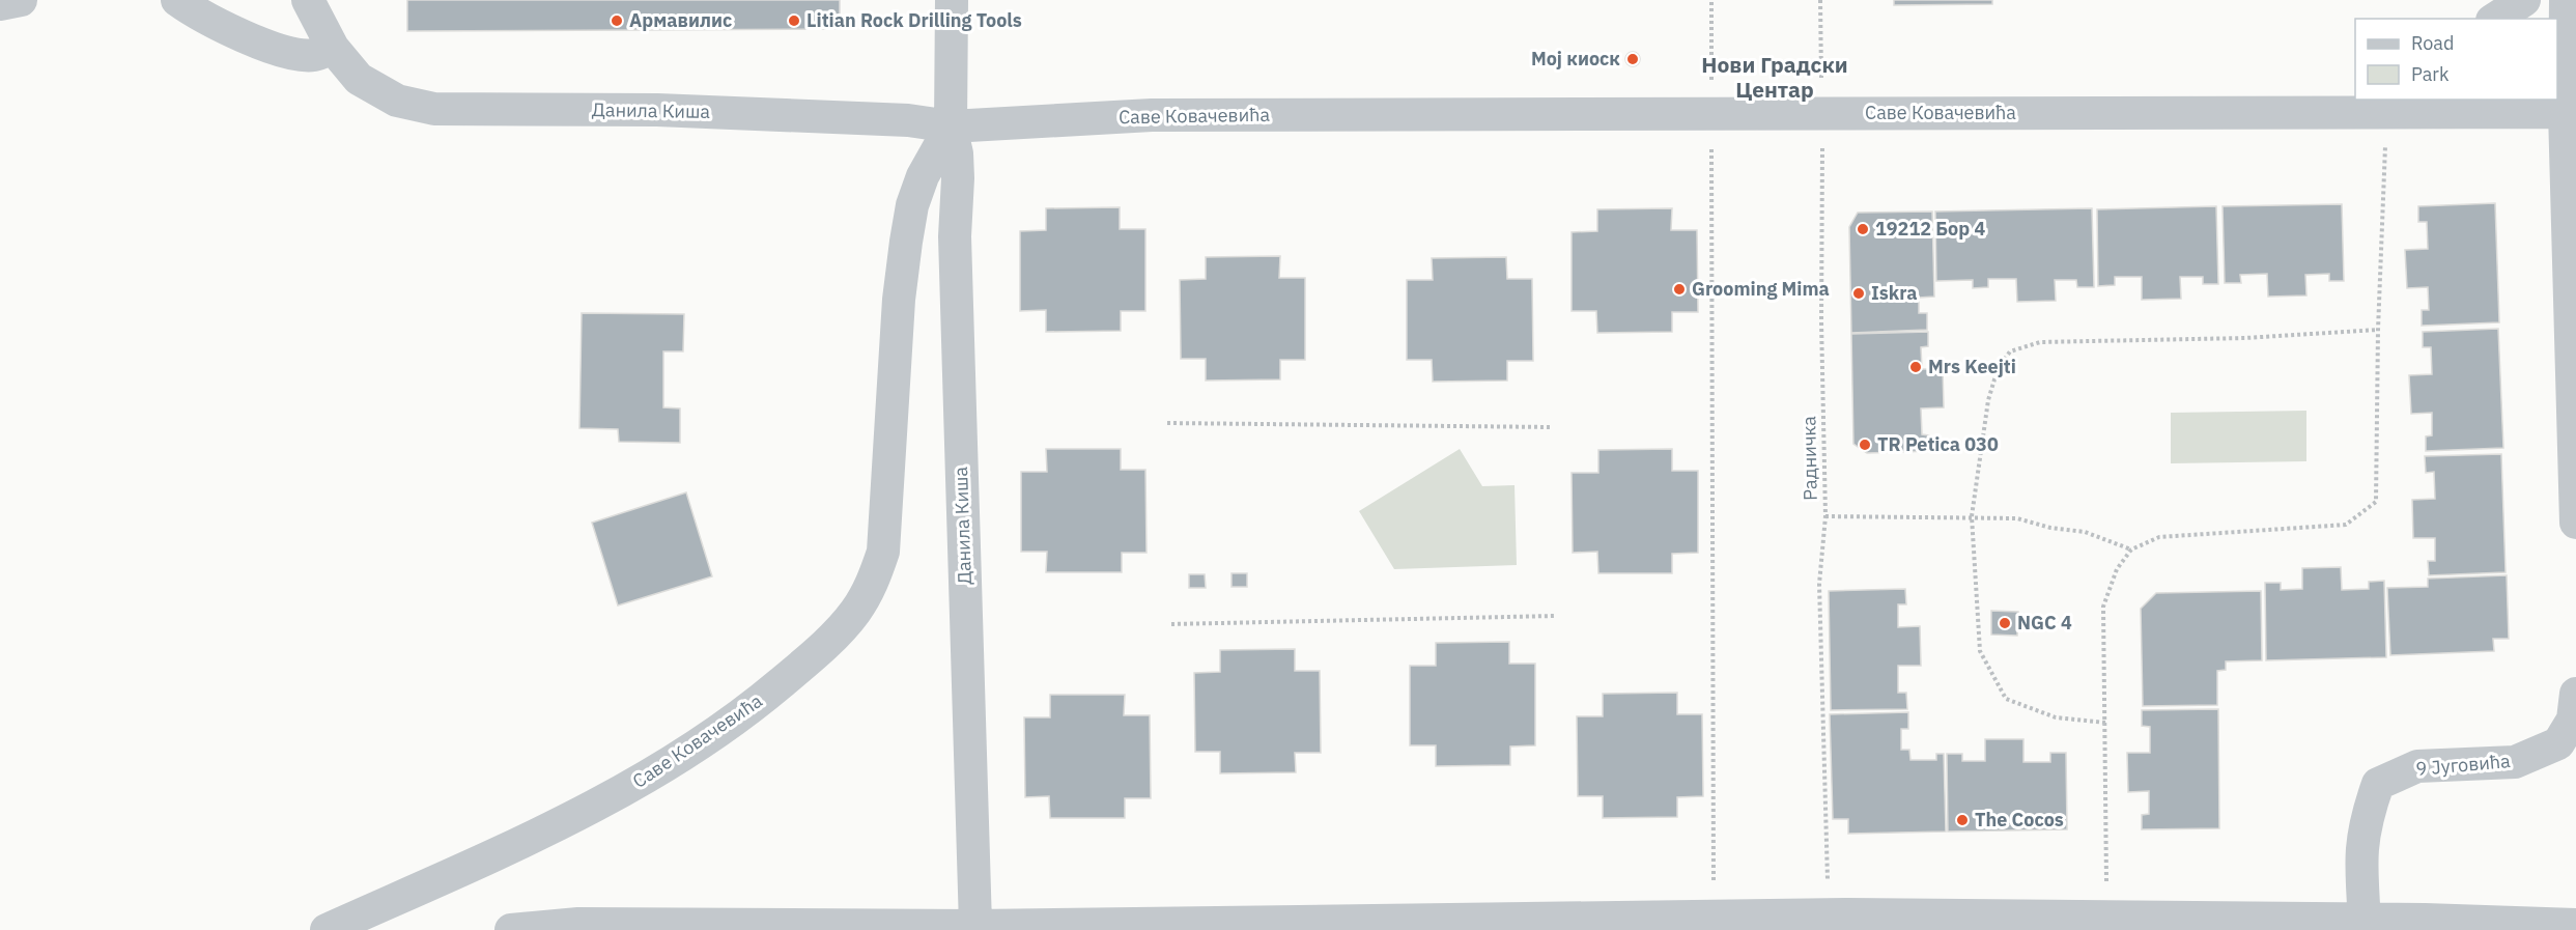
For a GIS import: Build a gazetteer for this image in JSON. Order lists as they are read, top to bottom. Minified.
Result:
{"streets":{"street":["Данила Киша","Саве Ковачевића","9 Југовића"],"path":["Радничка"]},"crossings":[["Данила Киша","Саве Ковачевића"],["Саве Ковачевића","Радничка"]],"districts":["Нови Градски Центар"],"places":["Армавилис","Litian Rock Drilling Tools","Мој киоск","19212 Бор 4","Grooming Mima","Iskra","Mrs Keejti","TR Petica 030","NGC 4","The Cocos"],"legend":["Road","Park"]}
